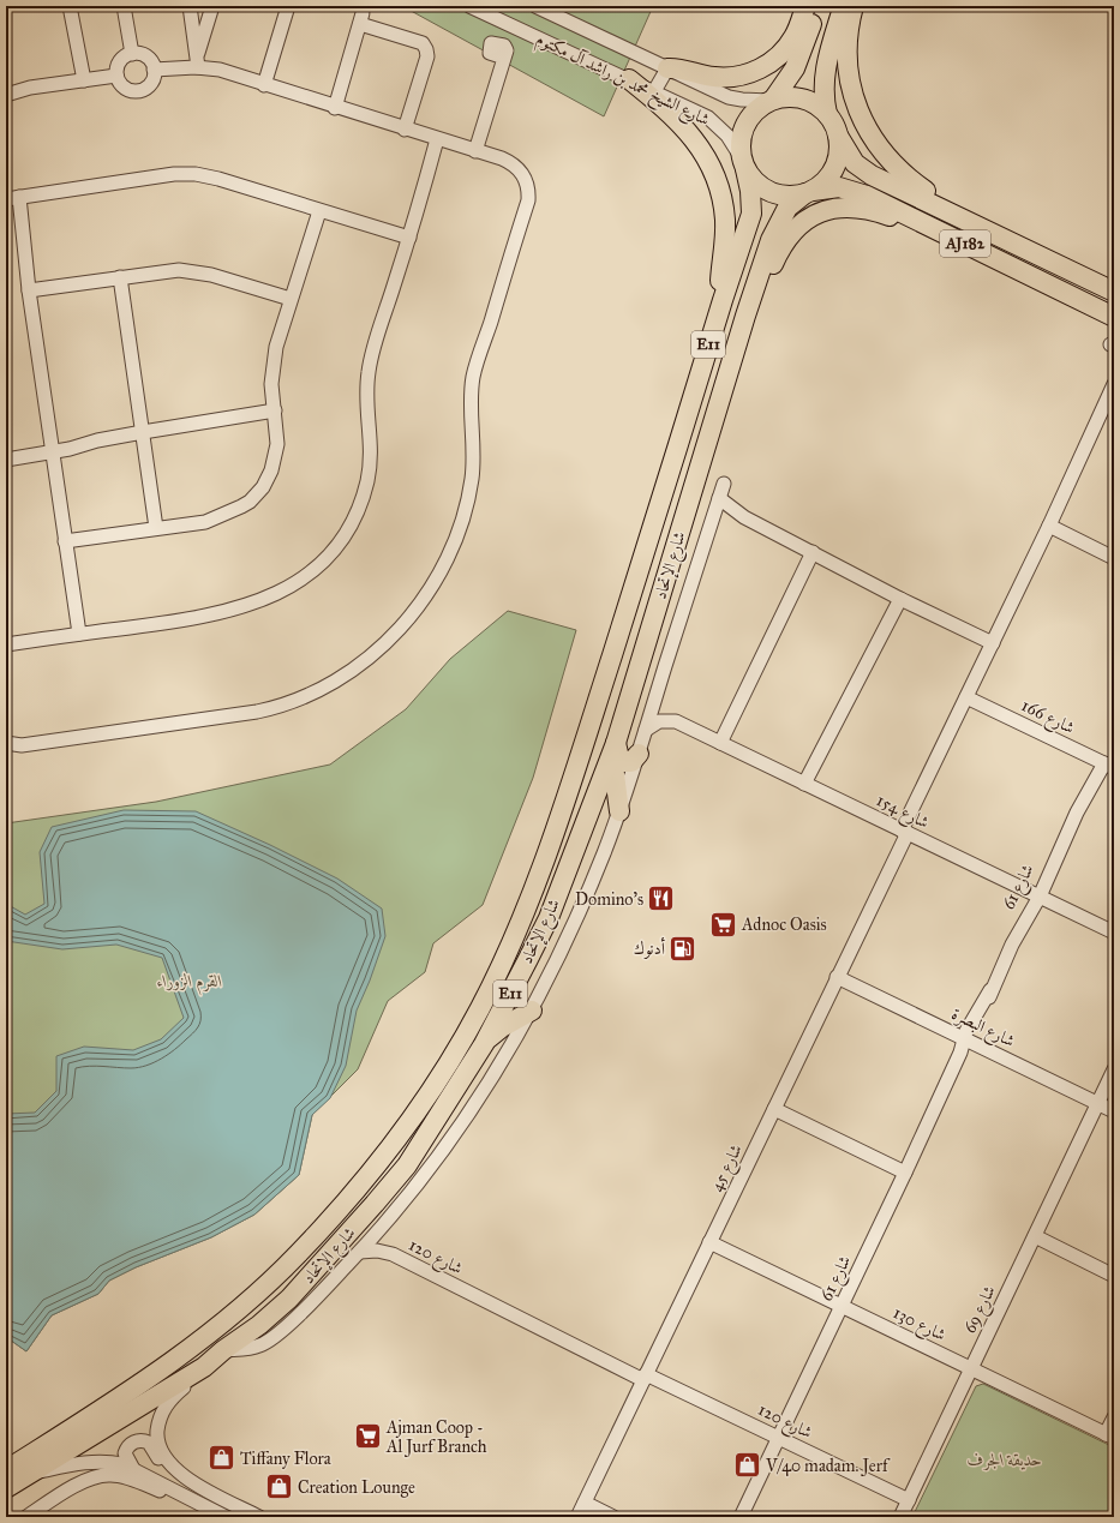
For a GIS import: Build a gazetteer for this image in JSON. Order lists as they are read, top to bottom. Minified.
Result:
{"streets":{"highway":["AJ182","E11","شارع الإتحاد"],"street":["شارع الشيخ محمد بن راشد آل مكتوم","شارع 166","شارع 154","شارع 61","شارع البصرة","شارع 45","شارع 120","شارع 69","شارع 130"]},"crossings":[["شارع الشيخ محمد بن راشد آل مكتوم","AJ182"],["شارع الشيخ محمد بن راشد آل مكتوم","شارع الإتحاد"],["AJ182","شارع الإتحاد"],["شارع 166","شارع 61"],["شارع 166","شارع 45"],["شارع 154","شارع 61"],["شارع 154","شارع 45"],["شارع 61","شارع البصرة"],["شارع 61","شارع 120"],["شارع 61","شارع 130"],["شارع البصرة","شارع 45"],["شارع البصرة","شارع 69"],["شارع 45","شارع 120"],["شارع 45","شارع 130"],["شارع 120","شارع 69"],["شارع 69","شارع 130"]],"parks":["القرم الزوراء","حديقة الجرف"],"places":{"restaurant":["Domino's"],"supermarket":["Adnoc Oasis","Ajman Coop - Al Jurf Branch"],"fuel station":["أدنوك"],"shop":["Tiffany Flora","V/40 madam. Jerf","Creation Lounge"]}}
